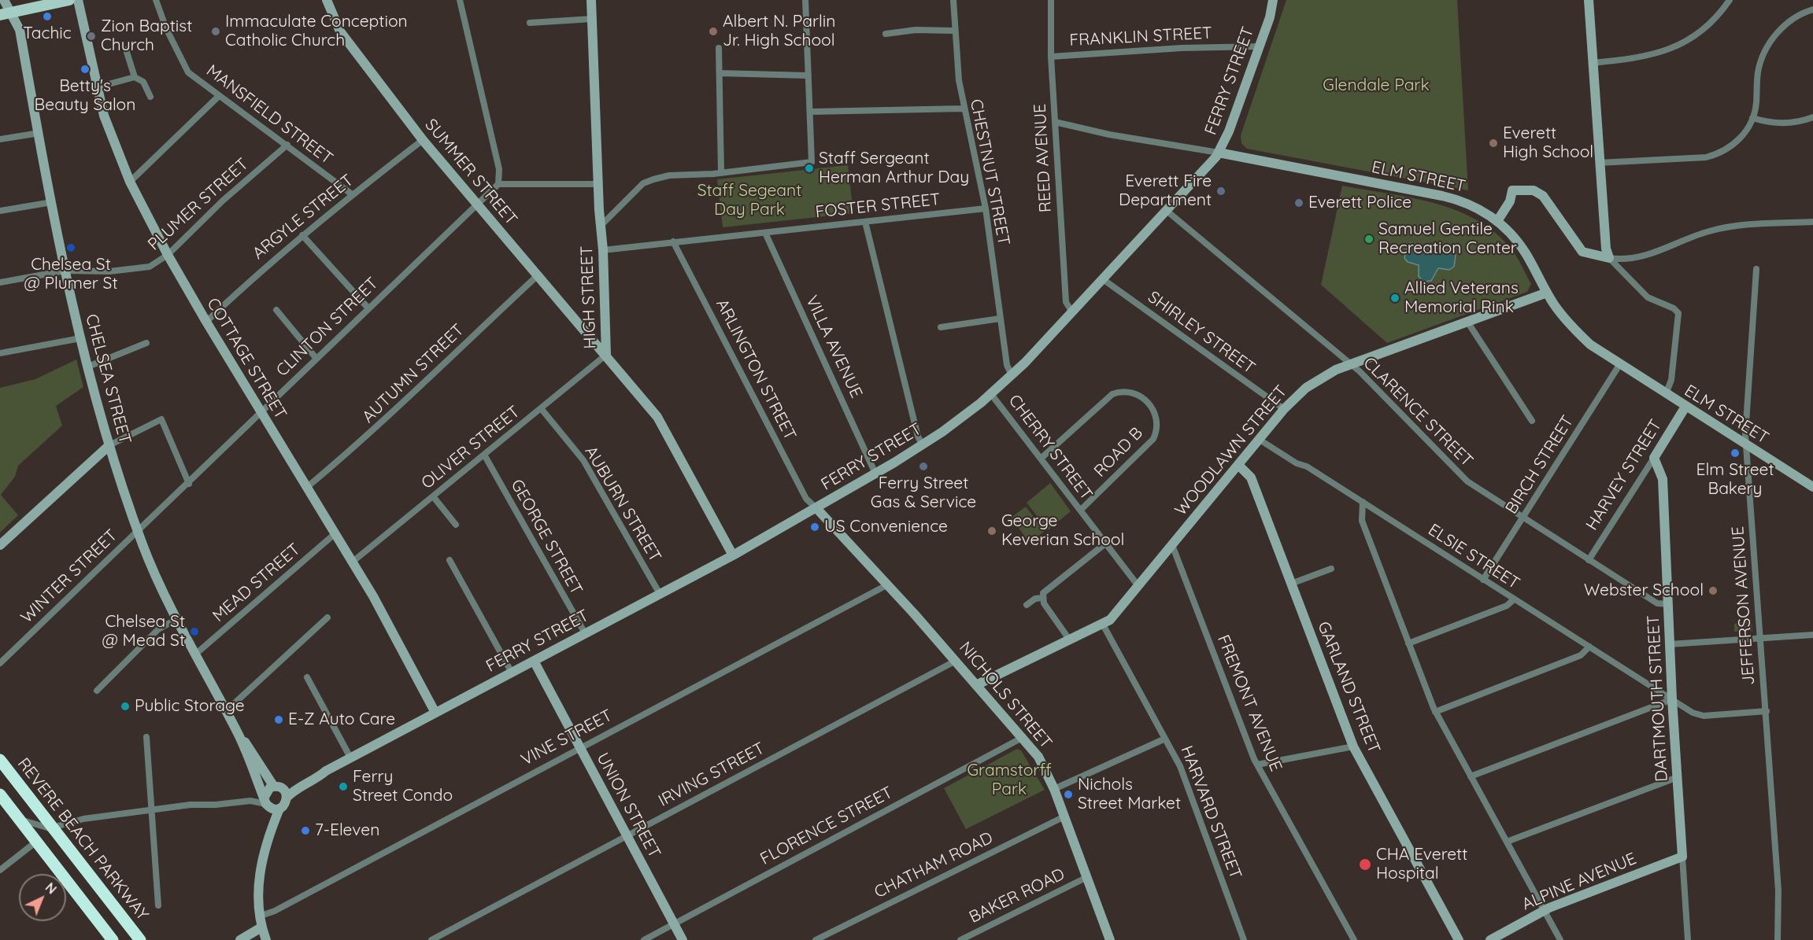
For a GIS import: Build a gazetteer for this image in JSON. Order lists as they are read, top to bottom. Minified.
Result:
{"streets":{"highway":["REVERE BEACH PARKWAY"],"street":["FRANKLIN STREET","FERRY STREET","MANSFIELD STREET","REED AVENUE","SUMMER STREET","CHESTNUT STREET","ELM STREET","PLUMER STREET","FOSTER STREET","ARGYLE STREET","HIGH STREET","CLINTON STREET","SHIRLEY STREET","VILLA AVENUE","COTTAGE STREET","ARLINGTON STREET","AUTUMN STREET","CHELSEA STREET","CLARENCE STREET","OLIVER STREET","CHERRY STREET","WOODLAWN STREET","ROAD B","BIRCH STREET","HARVEY STREET","AUBURN STREET","GEORGE STREET","ELSIE STREET","WINTER STREET","MEAD STREET","JEFFERSON AVENUE","GARLAND STREET","NICHOLS STREET","DARTMOUTH STREET","FREMONT AVENUE","VINE STREET","IRVING STREET","UNION STREET","HARVARD STREET","FLORENCE STREET","CHATHAM ROAD","ALPINE AVENUE","BAKER ROAD"]},"crossings":[["FRANKLIN STREET","FERRY STREET"],["FRANKLIN STREET","REED AVENUE"],["FERRY STREET","REED AVENUE"],["FERRY STREET","CHESTNUT STREET"],["FERRY STREET","ELM STREET"],["FERRY STREET","HIGH STREET"],["FERRY STREET","SHIRLEY STREET"],["FERRY STREET","VILLA AVENUE"],["FERRY STREET","COTTAGE STREET"],["FERRY STREET","ARLINGTON STREET"],["FERRY STREET","CHELSEA STREET"],["FERRY STREET","CLARENCE STREET"],["FERRY STREET","CHERRY STREET"],["FERRY STREET","AUBURN STREET"],["FERRY STREET","GEORGE STREET"],["FERRY STREET","NICHOLS STREET"],["FERRY STREET","UNION STREET"],["MANSFIELD STREET","PLUMER STREET"],["MANSFIELD STREET","ARGYLE STREET"],["REED AVENUE","ELM STREET"],["SUMMER STREET","ARGYLE STREET"],["SUMMER STREET","HIGH STREET"],["SUMMER STREET","CLINTON STREET"],["SUMMER STREET","AUTUMN STREET"],["SUMMER STREET","OLIVER STREET"],["CHESTNUT STREET","FOSTER STREET"],["ELM STREET","WOODLAWN STREET"],["ELM STREET","BIRCH STREET"],["ELM STREET","HARVEY STREET"],["ELM STREET","JEFFERSON AVENUE"],["PLUMER STREET","COTTAGE STREET"],["PLUMER STREET","CHELSEA STREET"],["FOSTER STREET","HIGH STREET"],["FOSTER STREET","VILLA AVENUE"],["FOSTER STREET","ARLINGTON STREET"],["ARGYLE STREET","COTTAGE STREET"],["HIGH STREET","OLIVER STREET"],["CLINTON STREET","COTTAGE STREET"],["CLINTON STREET","CHELSEA STREET"],["CLINTON STREET","WINTER STREET"],["SHIRLEY STREET","WOODLAWN STREET"],["COTTAGE STREET","AUTUMN STREET"],["COTTAGE STREET","OLIVER STREET"],["COTTAGE STREET","MEAD STREET"],["ARLINGTON STREET","NICHOLS STREET"],["CHELSEA STREET","WINTER STREET"],["CHELSEA STREET","MEAD STREET"],["CLARENCE STREET","WOODLAWN STREET"],["CLARENCE STREET","BIRCH STREET"],["CLARENCE STREET","HARVEY STREET"],["CLARENCE STREET","DARTMOUTH STREET"],["OLIVER STREET","AUBURN STREET"],["OLIVER STREET","GEORGE STREET"],["CHERRY STREET","WOODLAWN STREET"],["CHERRY STREET","ROAD B"],["WOODLAWN STREET","ELSIE STREET"],["WOODLAWN STREET","GARLAND STREET"],["WOODLAWN STREET","NICHOLS STREET"],["WOODLAWN STREET","FREMONT AVENUE"],["WOODLAWN STREET","HARVARD STREET"],["BIRCH STREET","ELSIE STREET"],["HARVEY STREET","DARTMOUTH STREET"],["ELSIE STREET","JEFFERSON AVENUE"],["ELSIE STREET","DARTMOUTH STREET"],["NICHOLS STREET","VINE STREET"],["NICHOLS STREET","IRVING STREET"],["NICHOLS STREET","FLORENCE STREET"],["NICHOLS STREET","CHATHAM ROAD"],["NICHOLS STREET","BAKER ROAD"],["DARTMOUTH STREET","ALPINE AVENUE"],["VINE STREET","UNION STREET"],["IRVING STREET","UNION STREET"],["UNION STREET","FLORENCE STREET"]],"parks":["Glendale Park","Staff Segeant Day Park","Gramstorff Park"],"places":["Tachic","Immaculate Conception Catholic Church","Albert N. Parlin Jr. High School","Zion Baptist Church","Betty's Beauty Salon","Everett High School","Staff Sergeant Herman Arthur Day","Everett Fire Department","Everett Police","Samuel Gentile Recreation Center","Chelsea St @ Plumer St","Allied Veterans Memorial Rink","Elm Street Bakery","Ferry Street Gas & Service","US Convenience","George Keverian School","Webster School","Chelsea St @ Mead St","Public Storage","E-Z Auto Care","Ferry Street Condo","Nichols Street Market","7-Eleven","CHA Everett Hospital"],"north":"top right"}
